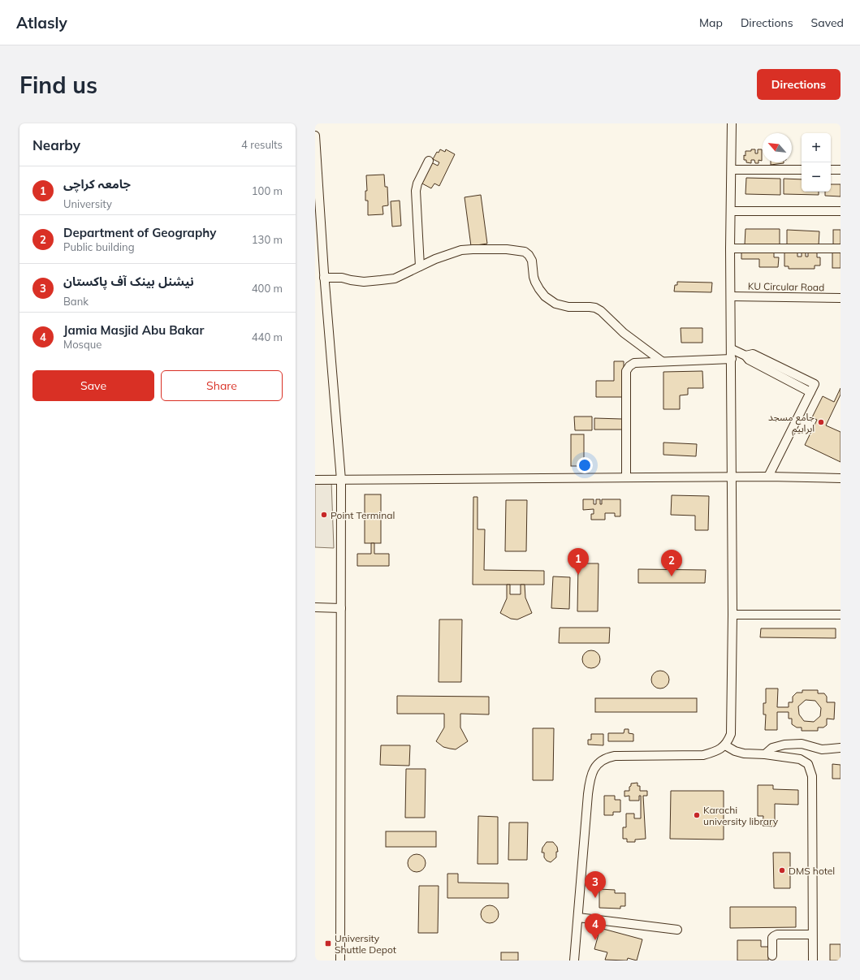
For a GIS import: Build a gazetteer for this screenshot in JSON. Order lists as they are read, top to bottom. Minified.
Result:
{"streets":{"street":["KU Circular Road"]},"places":{"other":["جامع مسجد ابراہیم","Point Terminal","Karachi university library","DMS hotel"],"transit":["University Shuttle Depot"]},"north":"top left","page":{"header":"Atlasly","nav":["Map","Directions","Saved"],"buttons":["Directions",["Save","Share"]],"title":"Find us","heading":["Nearby","4 results"],"map_buttons":["+","−"],"list":[{"mark":"1","name":"جامعہ کراچی","note":"University","value":"100 m"},{"mark":"2","name":"Department of Geography","note":"Public building","value":"130 m"},{"mark":"3","name":"نیشنل بینک آف پاکستان","note":"Bank","value":"400 m"},{"mark":"4","name":"Jamia Masjid Abu Bakar","note":"Mosque","value":"440 m"}],"pins":["1","2","3","4"]}}
